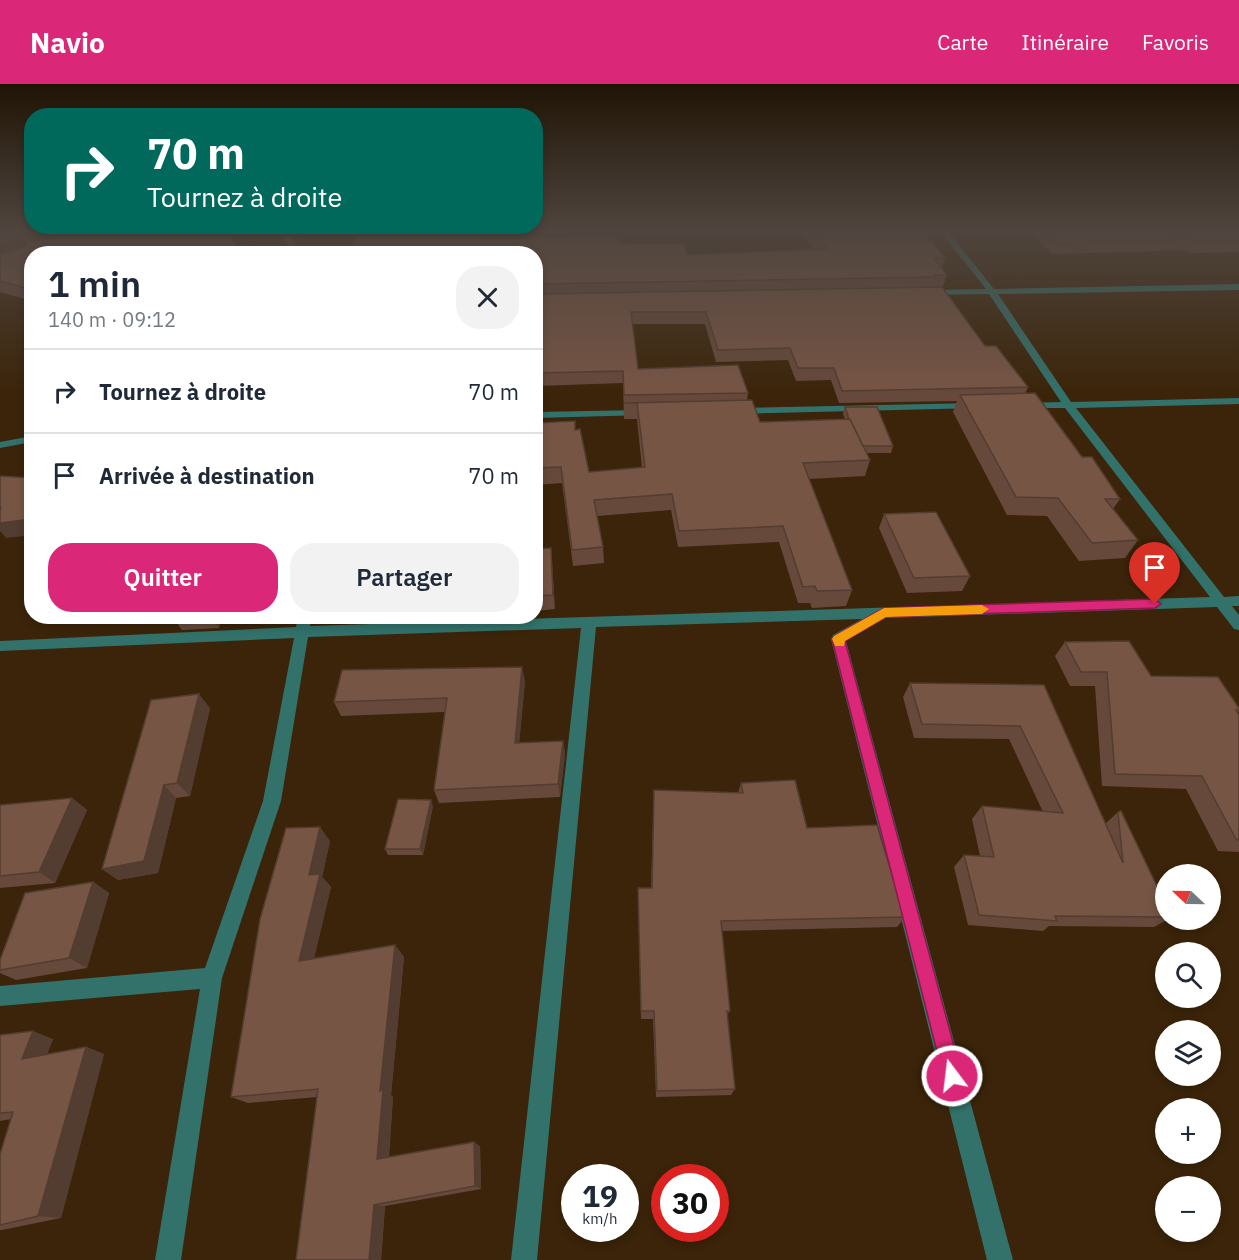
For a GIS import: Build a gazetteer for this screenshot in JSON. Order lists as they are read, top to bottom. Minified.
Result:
{"north":"left","page":{"header":"Navio","nav":["Carte","Itinéraire","Favoris"],"turn":["70 m","Tournez à droite"],"heading":["1 min","140 m · 09:12"],"list":[{"name":"Tournez à droite","value":"70 m"},{"name":"Arrivée à destination","value":"70 m"}],"buttons":["Quitter","Partager"],"map_buttons":["+","−"],"speed":"19 km/h","limit":"30"}}
